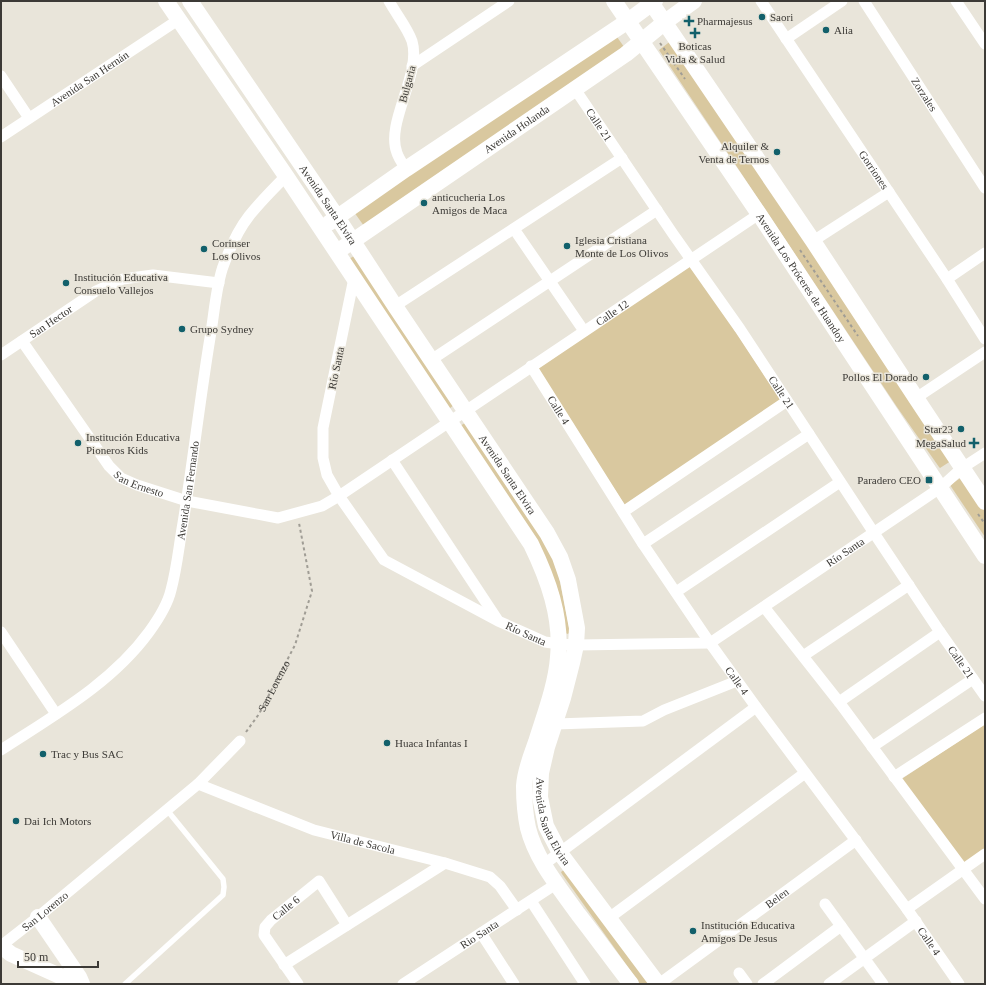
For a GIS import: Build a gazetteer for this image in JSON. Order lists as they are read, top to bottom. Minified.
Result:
{"streets":{"street":["Avenida San Hernán","Bulgaria","Zorzales","Calle 21","Avenida Holanda","Gorriones","Avenida Santa Elvira","Avenida Los Próceres de Huandoy","Calle 12","San Hector","Río Santa","Calle 4","San Ernesto","Avenida San Fernando","San Lorenzo","Villa de Sacola","Belen","Calle 6","Rio Santa"]},"crossings":[["Avenida San Hernán","Avenida Santa Elvira"],["Calle 21","Avenida Holanda"],["Calle 21","Calle 12"],["Calle 21","Río Santa"],["Avenida Holanda","Avenida Santa Elvira"],["Avenida Holanda","Avenida Los Próceres de Huandoy"],["Avenida Santa Elvira","Calle 12"],["Avenida Santa Elvira","Río Santa"],["Avenida Santa Elvira","Avenida San Fernando"],["Avenida Santa Elvira","Belen"],["Avenida Santa Elvira","Rio Santa"],["Avenida Los Próceres de Huandoy","Calle 12"],["Avenida Los Próceres de Huandoy","Río Santa"],["Calle 12","Calle 4"],["San Hector","San Ernesto"],["San Hector","Avenida San Fernando"],["Río Santa","Calle 4"],["Calle 4","Belen"],["San Ernesto","Avenida San Fernando"],["San Ernesto","San Lorenzo"],["San Lorenzo","Villa de Sacola"],["Villa de Sacola","Rio Santa"]],"places":{"other":["Saori","Alia","Alquiler & Venta de Ternos","anticucheria Los Amigos de Maca","Iglesia Cristiana Monte de Los Olivos","Corinser Los Olivos","Institución Educativa Consuelo Vallejos","Grupo Sydney","Pollos El Dorado","Star23","Institución Educativa Pioneros Kids","Huaca Infantas I","Trac y Bus SAC","Dai Ich Motors","Institución Educativa Amigos De Jesus"],"health":["Pharmajesus","Boticas Vida & Salud","MegaSalud"],"transit":["Paradero CEO"]},"scale_bar":"50 m"}
